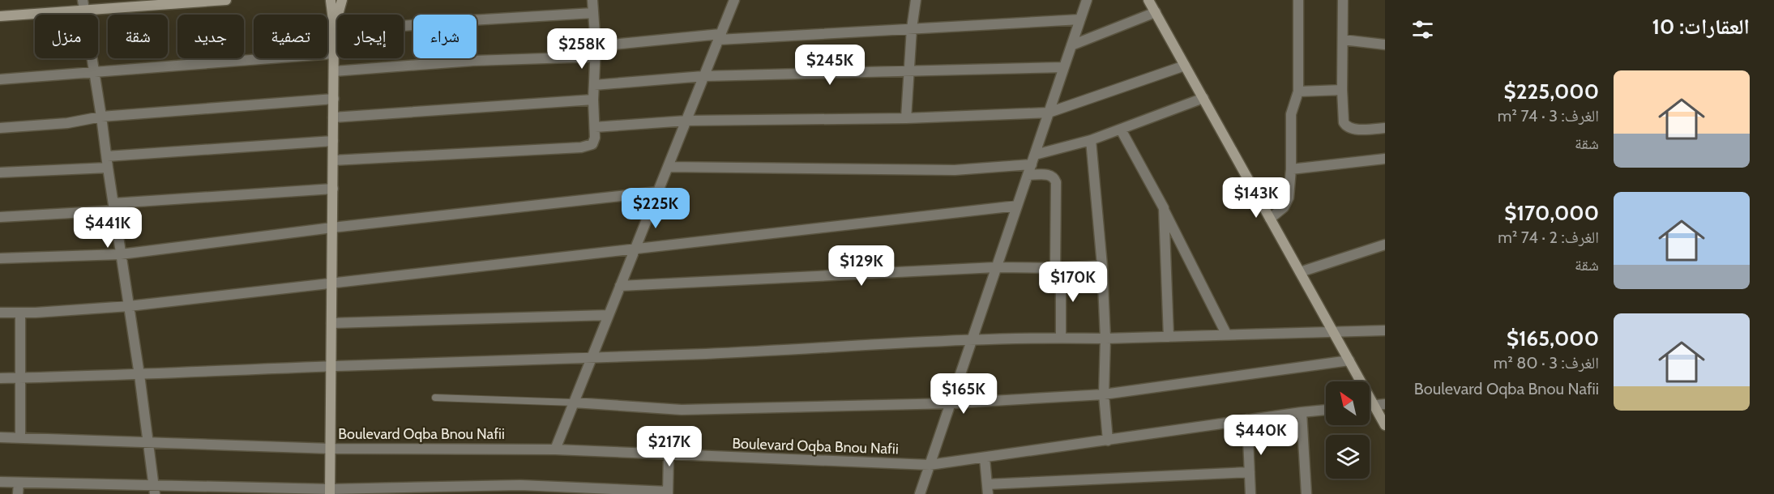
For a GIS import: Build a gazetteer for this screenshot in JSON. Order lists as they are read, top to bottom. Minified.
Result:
{"streets":{"street":["Boulevard Oqba Bnou Nafii"]},"north":"top left","page":{"heading":"العقارات: 10","chip":["شراء","إيجار","تصفية","جديد","شقة","منزل"],"price":["$258K","$245K","$143K","$225K","$441K","$129K","$170K","$165K","$440K","$217K"],"list":[{"name":"$225,000","note":"الغرف: 3 · 74 m² · شقة"},{"name":"$170,000","note":"الغرف: 2 · 74 m² · شقة"},{"name":"$165,000","note":"الغرف: 3 · 80 m² · Boulevard Oqba Bnou Nafii"}]}}
